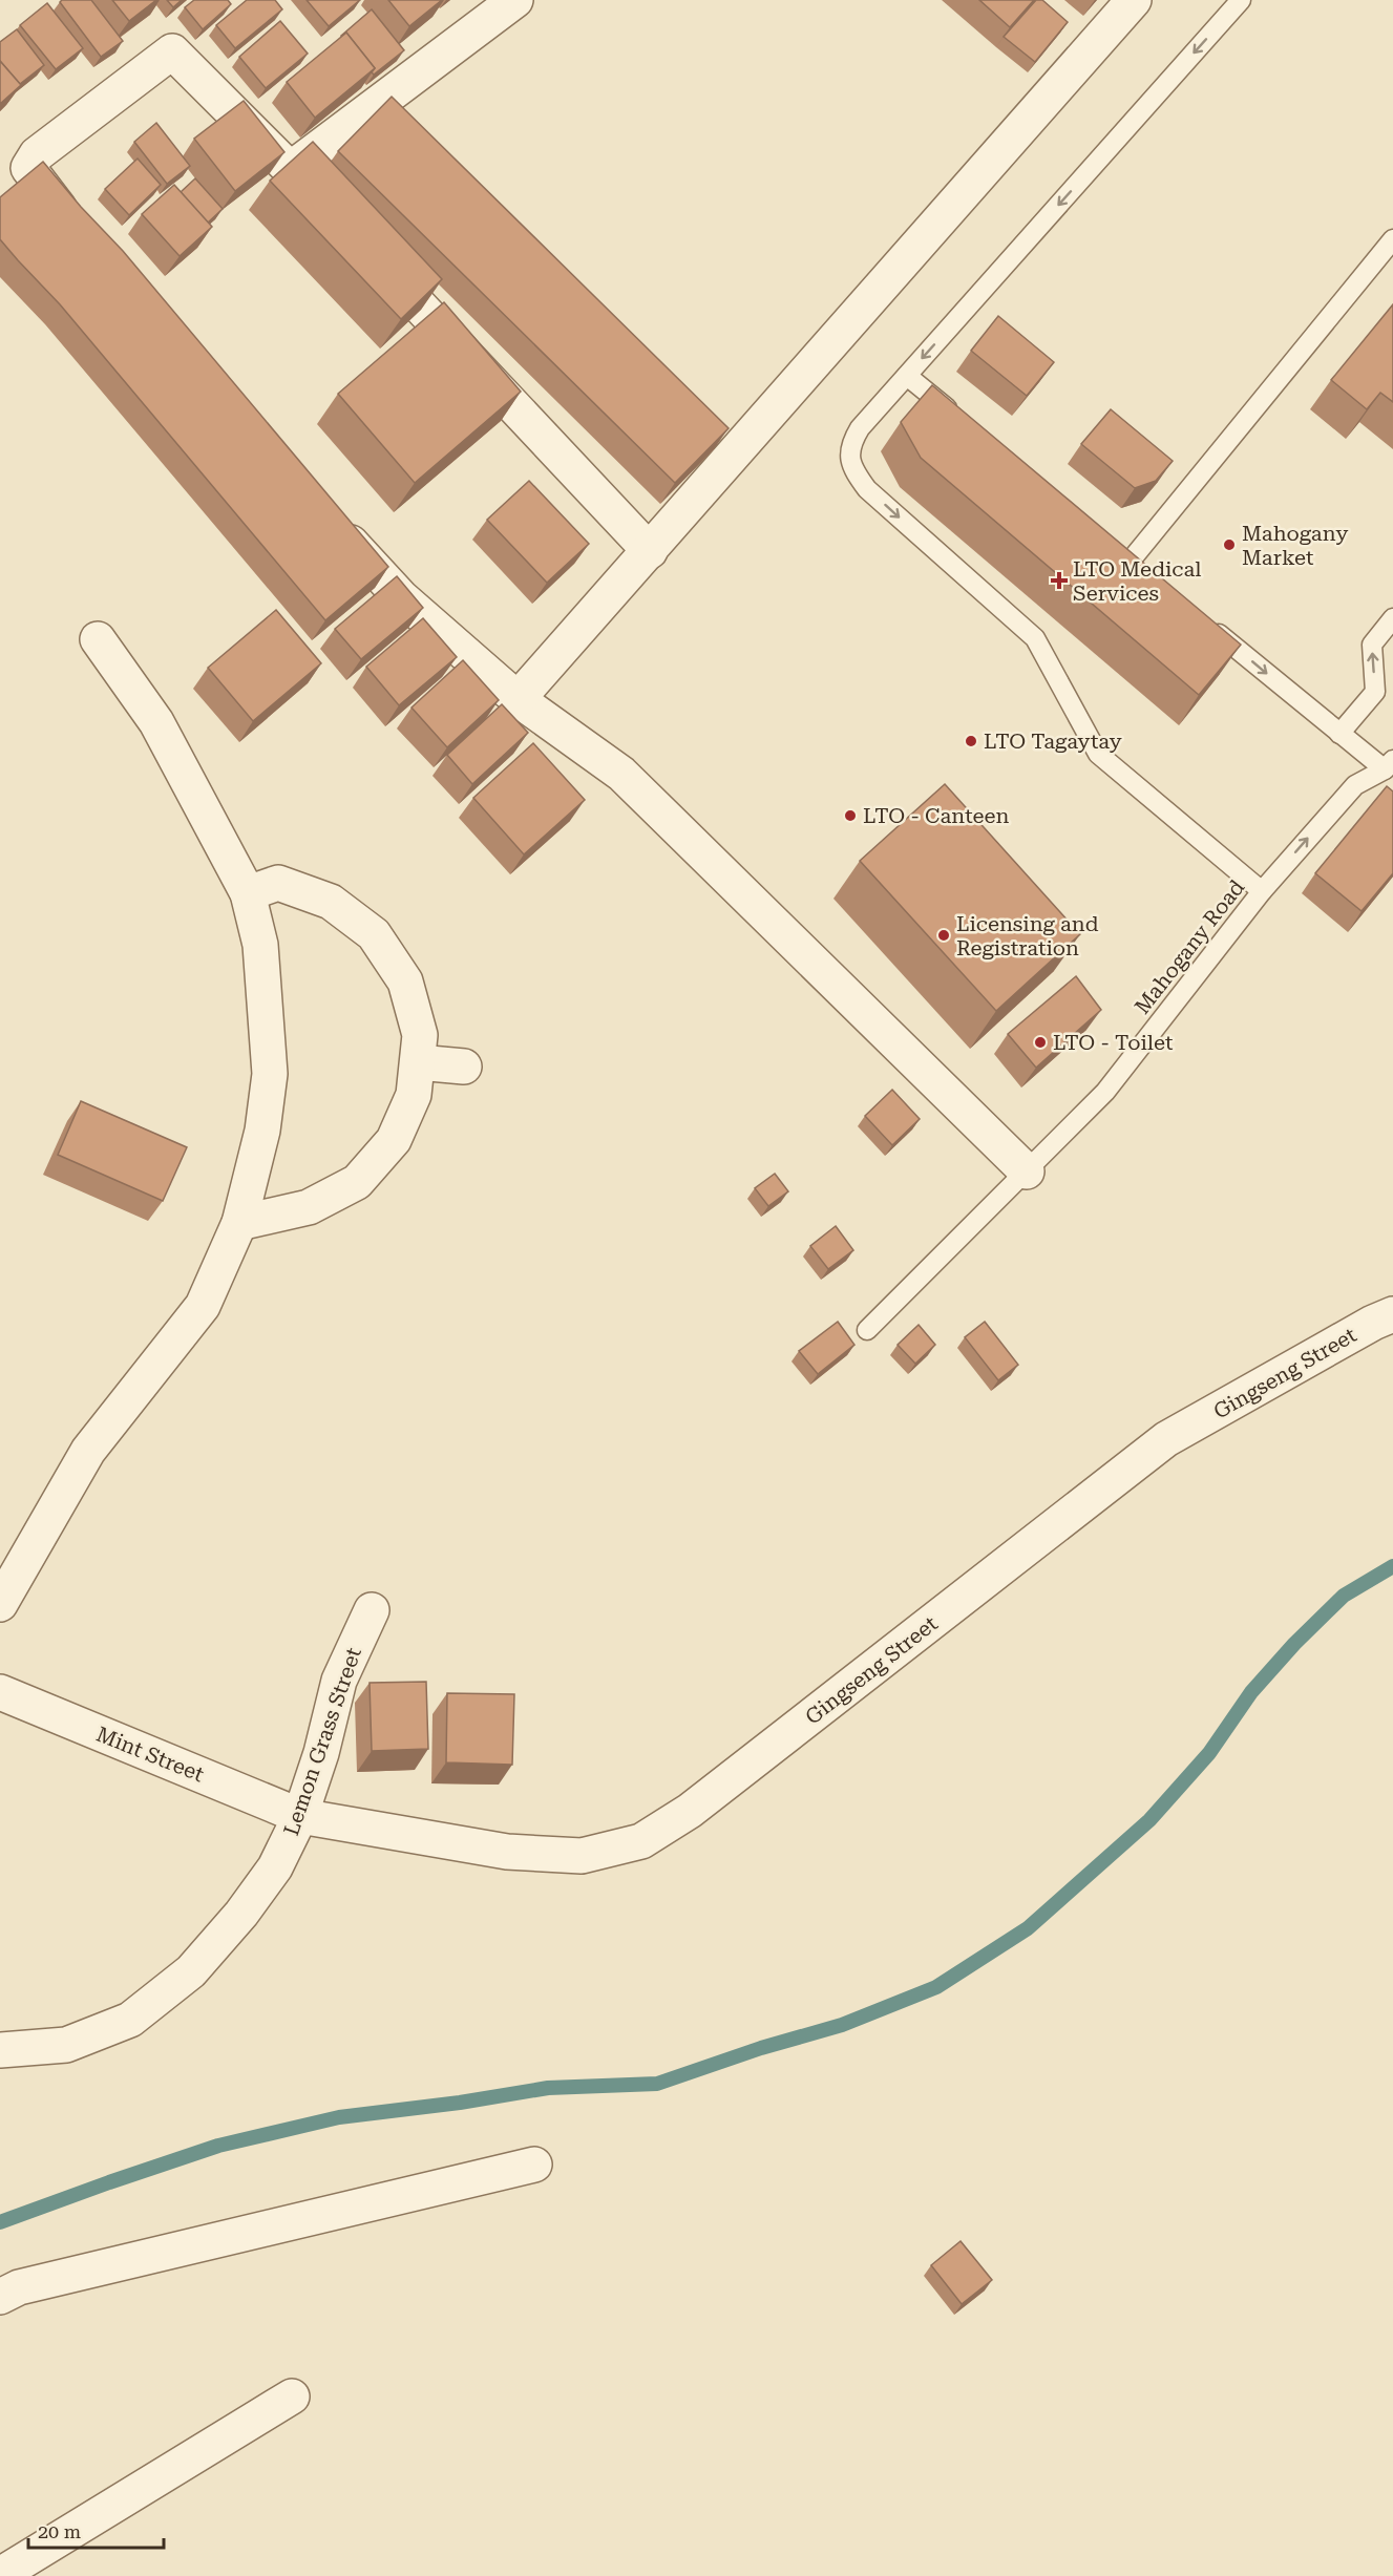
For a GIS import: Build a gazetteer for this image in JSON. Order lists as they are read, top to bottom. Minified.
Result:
{"streets":{"street":["Gingseng Street","Lemon Grass Street","Mint Street"],"lane":["Mahogany Road"]},"crossings":[["Gingseng Street","Lemon Grass Street"],["Gingseng Street","Mint Street"],["Lemon Grass Street","Mint Street"]],"places":{"other":["Mahogany Market","LTO Tagaytay","LTO - Canteen","Licensing and Registration","LTO - Toilet"],"health":["LTO Medical Services"]},"scale_bar":"20 m"}
